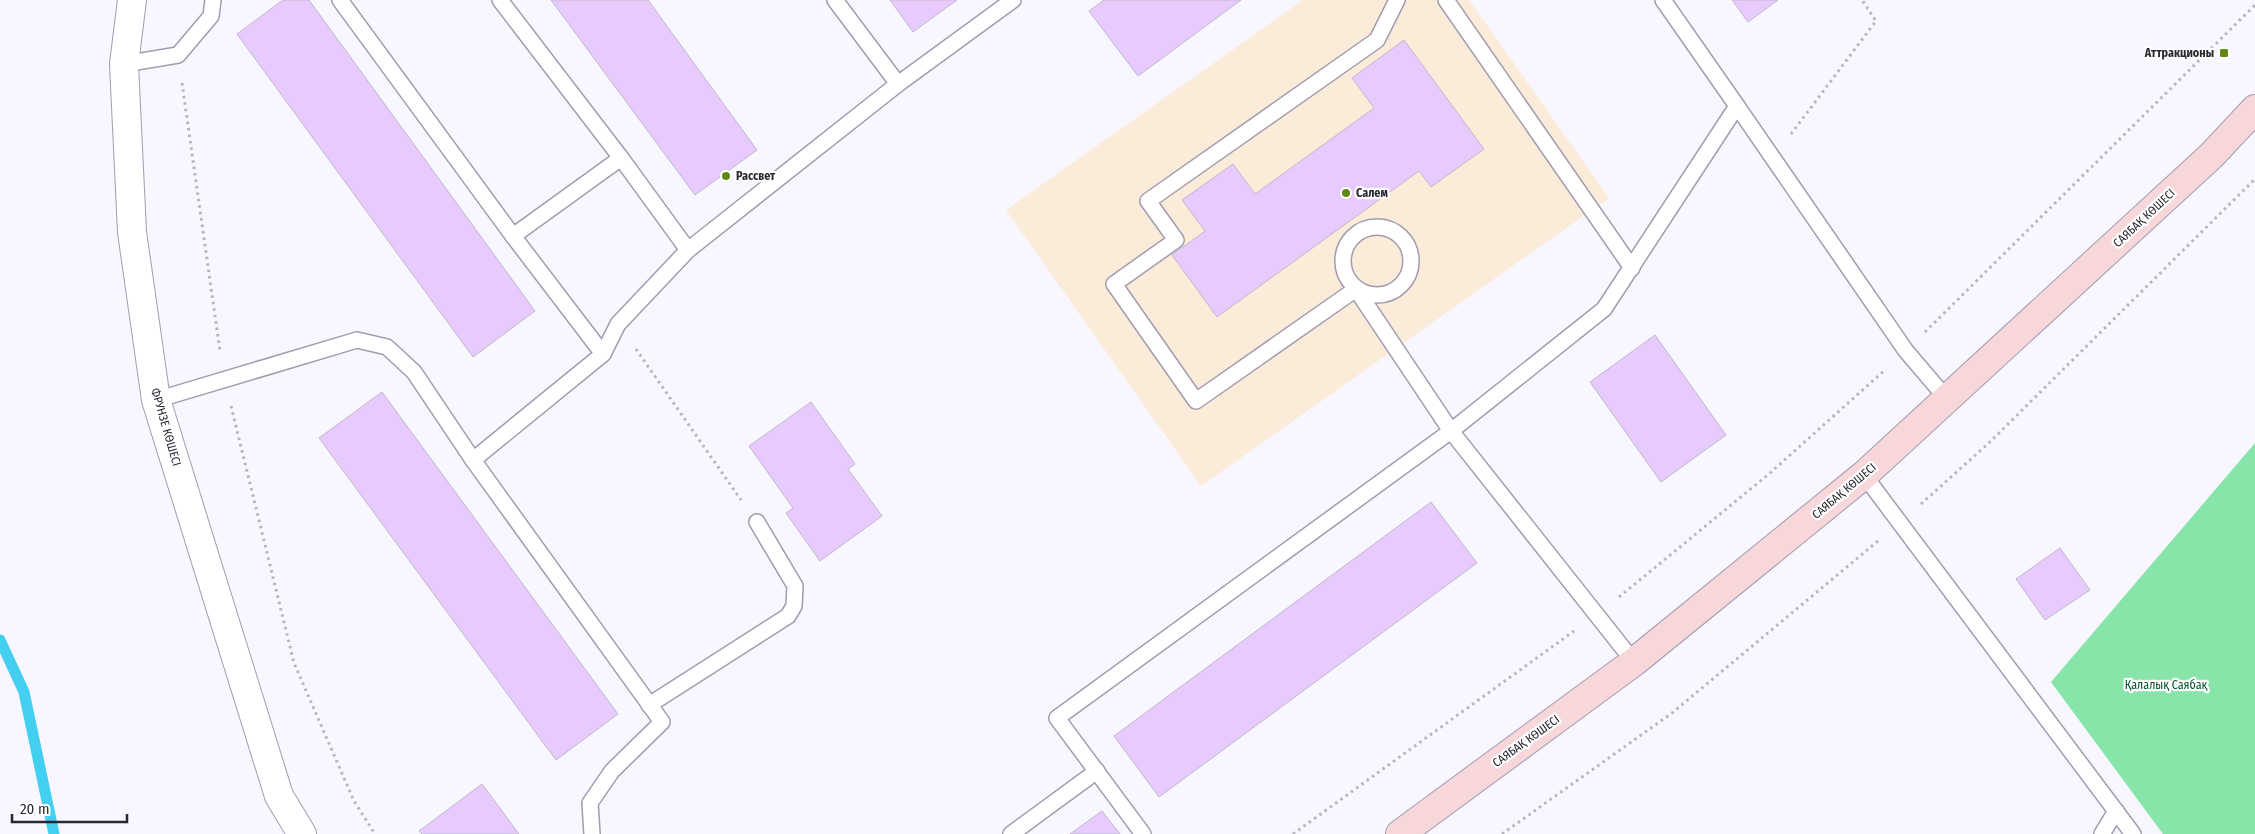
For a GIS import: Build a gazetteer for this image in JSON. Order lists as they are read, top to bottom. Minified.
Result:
{"streets":{"street":["САЯБАҚ КӨШЕСІ","ФРУНЗЕ КӨШЕСІ"]},"parks":["Қалалық Саябақ"],"places":{"transit":["Аттракционы"],"other":["Рассвет","Салем"]},"scale_bar":"20 m"}
